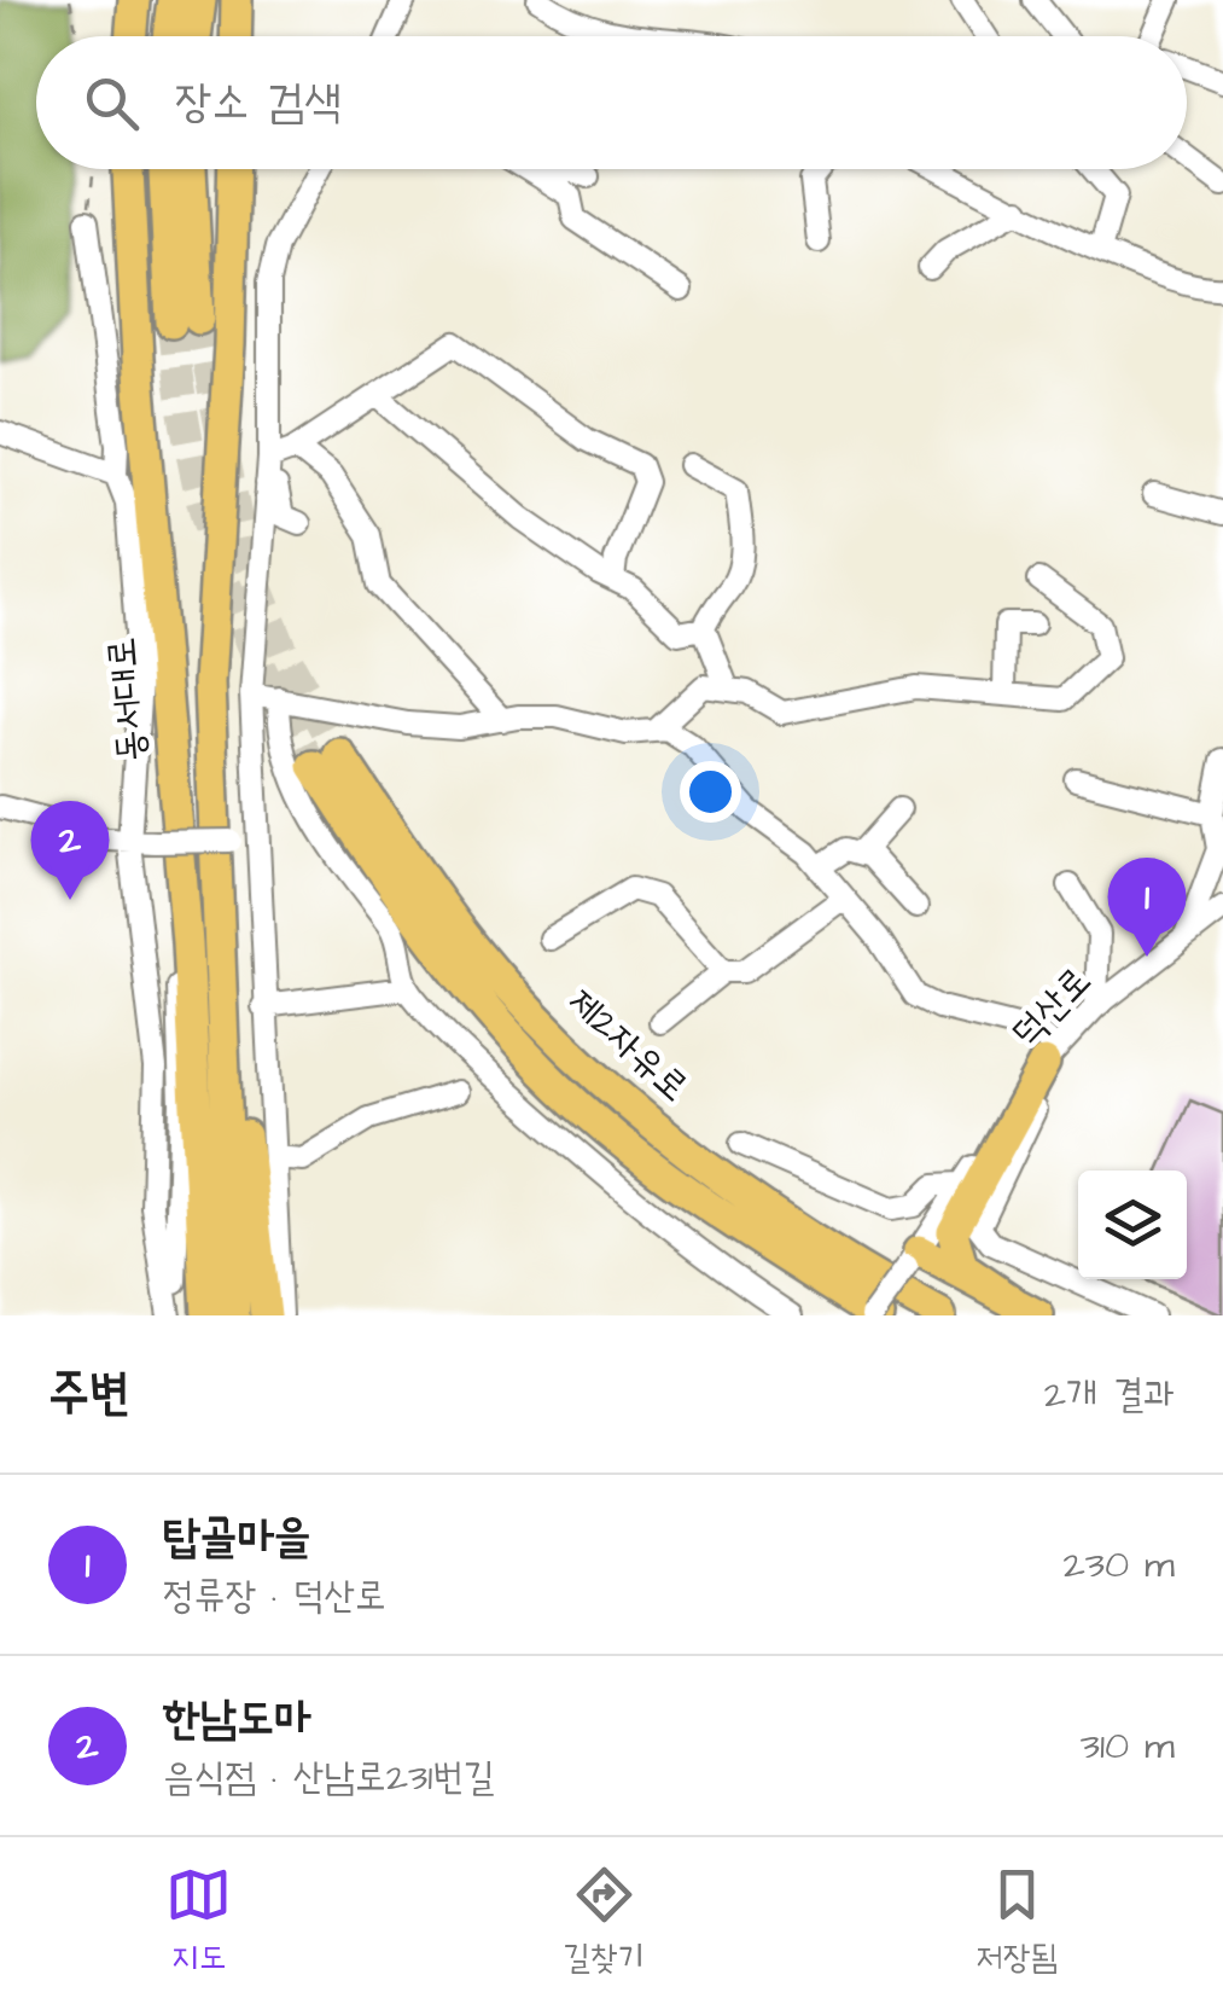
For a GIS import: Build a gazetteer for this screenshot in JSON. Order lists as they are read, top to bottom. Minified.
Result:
{"streets":{"highway":["동서대로","제2자유로"],"street":["덕산로"]},"crossings":[["덕산로","제2자유로"]],"page":{"search":"장소 검색","pins":["2","1"],"heading":["주변","2개 결과"],"list":[{"mark":"1","name":"탑골마을","note":"정류장 · 덕산로","value":"230 m"},{"mark":"2","name":"한남도마","note":"음식점 · 산남로231번길","value":"310 m"}],"nav":["지도","길찾기","저장됨"]}}
